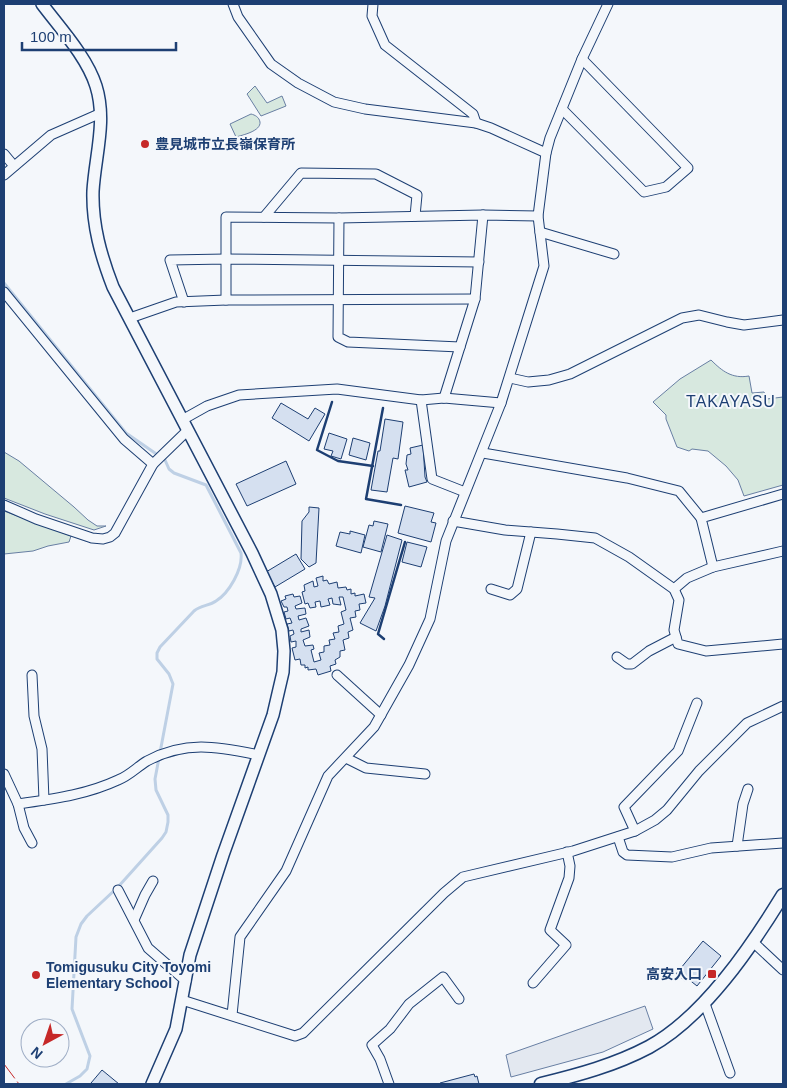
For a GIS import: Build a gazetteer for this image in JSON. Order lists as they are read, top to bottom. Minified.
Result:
{"districts":["TAKAYASU"],"places":{"other":["豊見城市立長嶺保育所","Tomigusuku City Toyomi Elementary School"],"transit":["高安入口"]},"scale_bar":"100 m","north":"bottom left"}
